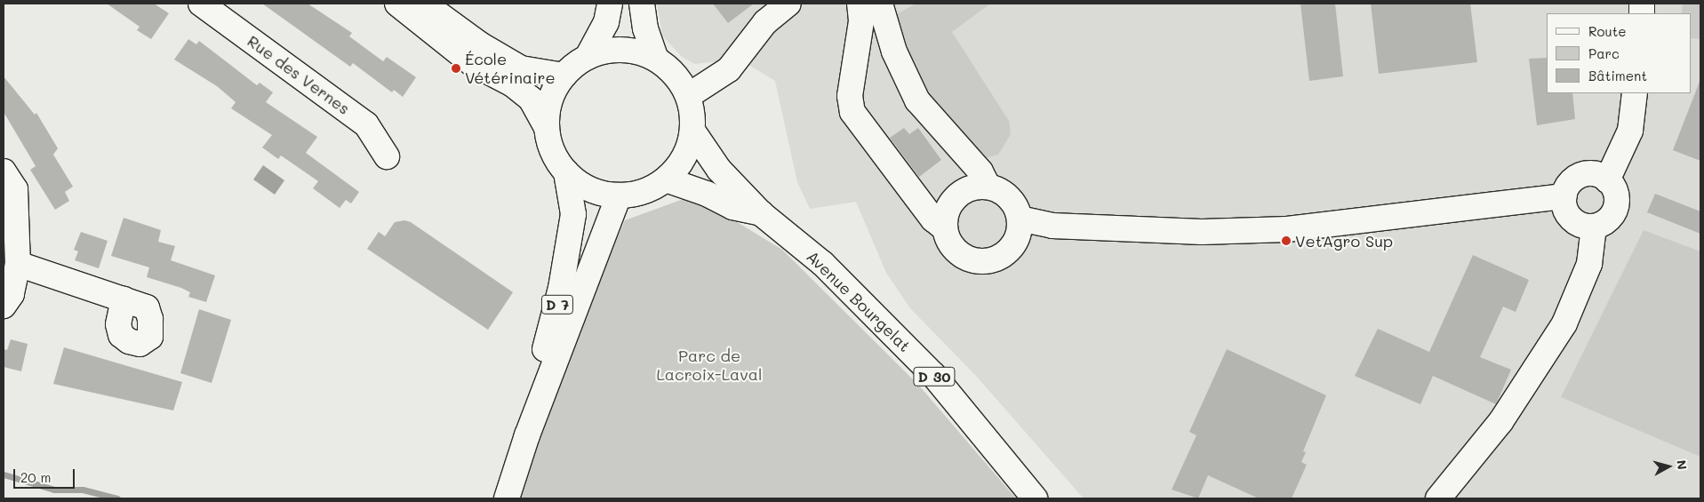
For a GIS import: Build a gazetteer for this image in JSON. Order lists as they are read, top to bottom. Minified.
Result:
{"streets":{"main road":["Rue des Vernes","Avenue Bourgelat","D 7","D 30"]},"crossings":[["Avenue Bourgelat","D 7"]],"parks":["Parc de Lacroix-Laval"],"places":["École Vétérinaire","VetAgro Sup"],"legend":["Route","Parc","Bâtiment"],"scale_bar":"20 m","north":"right"}
